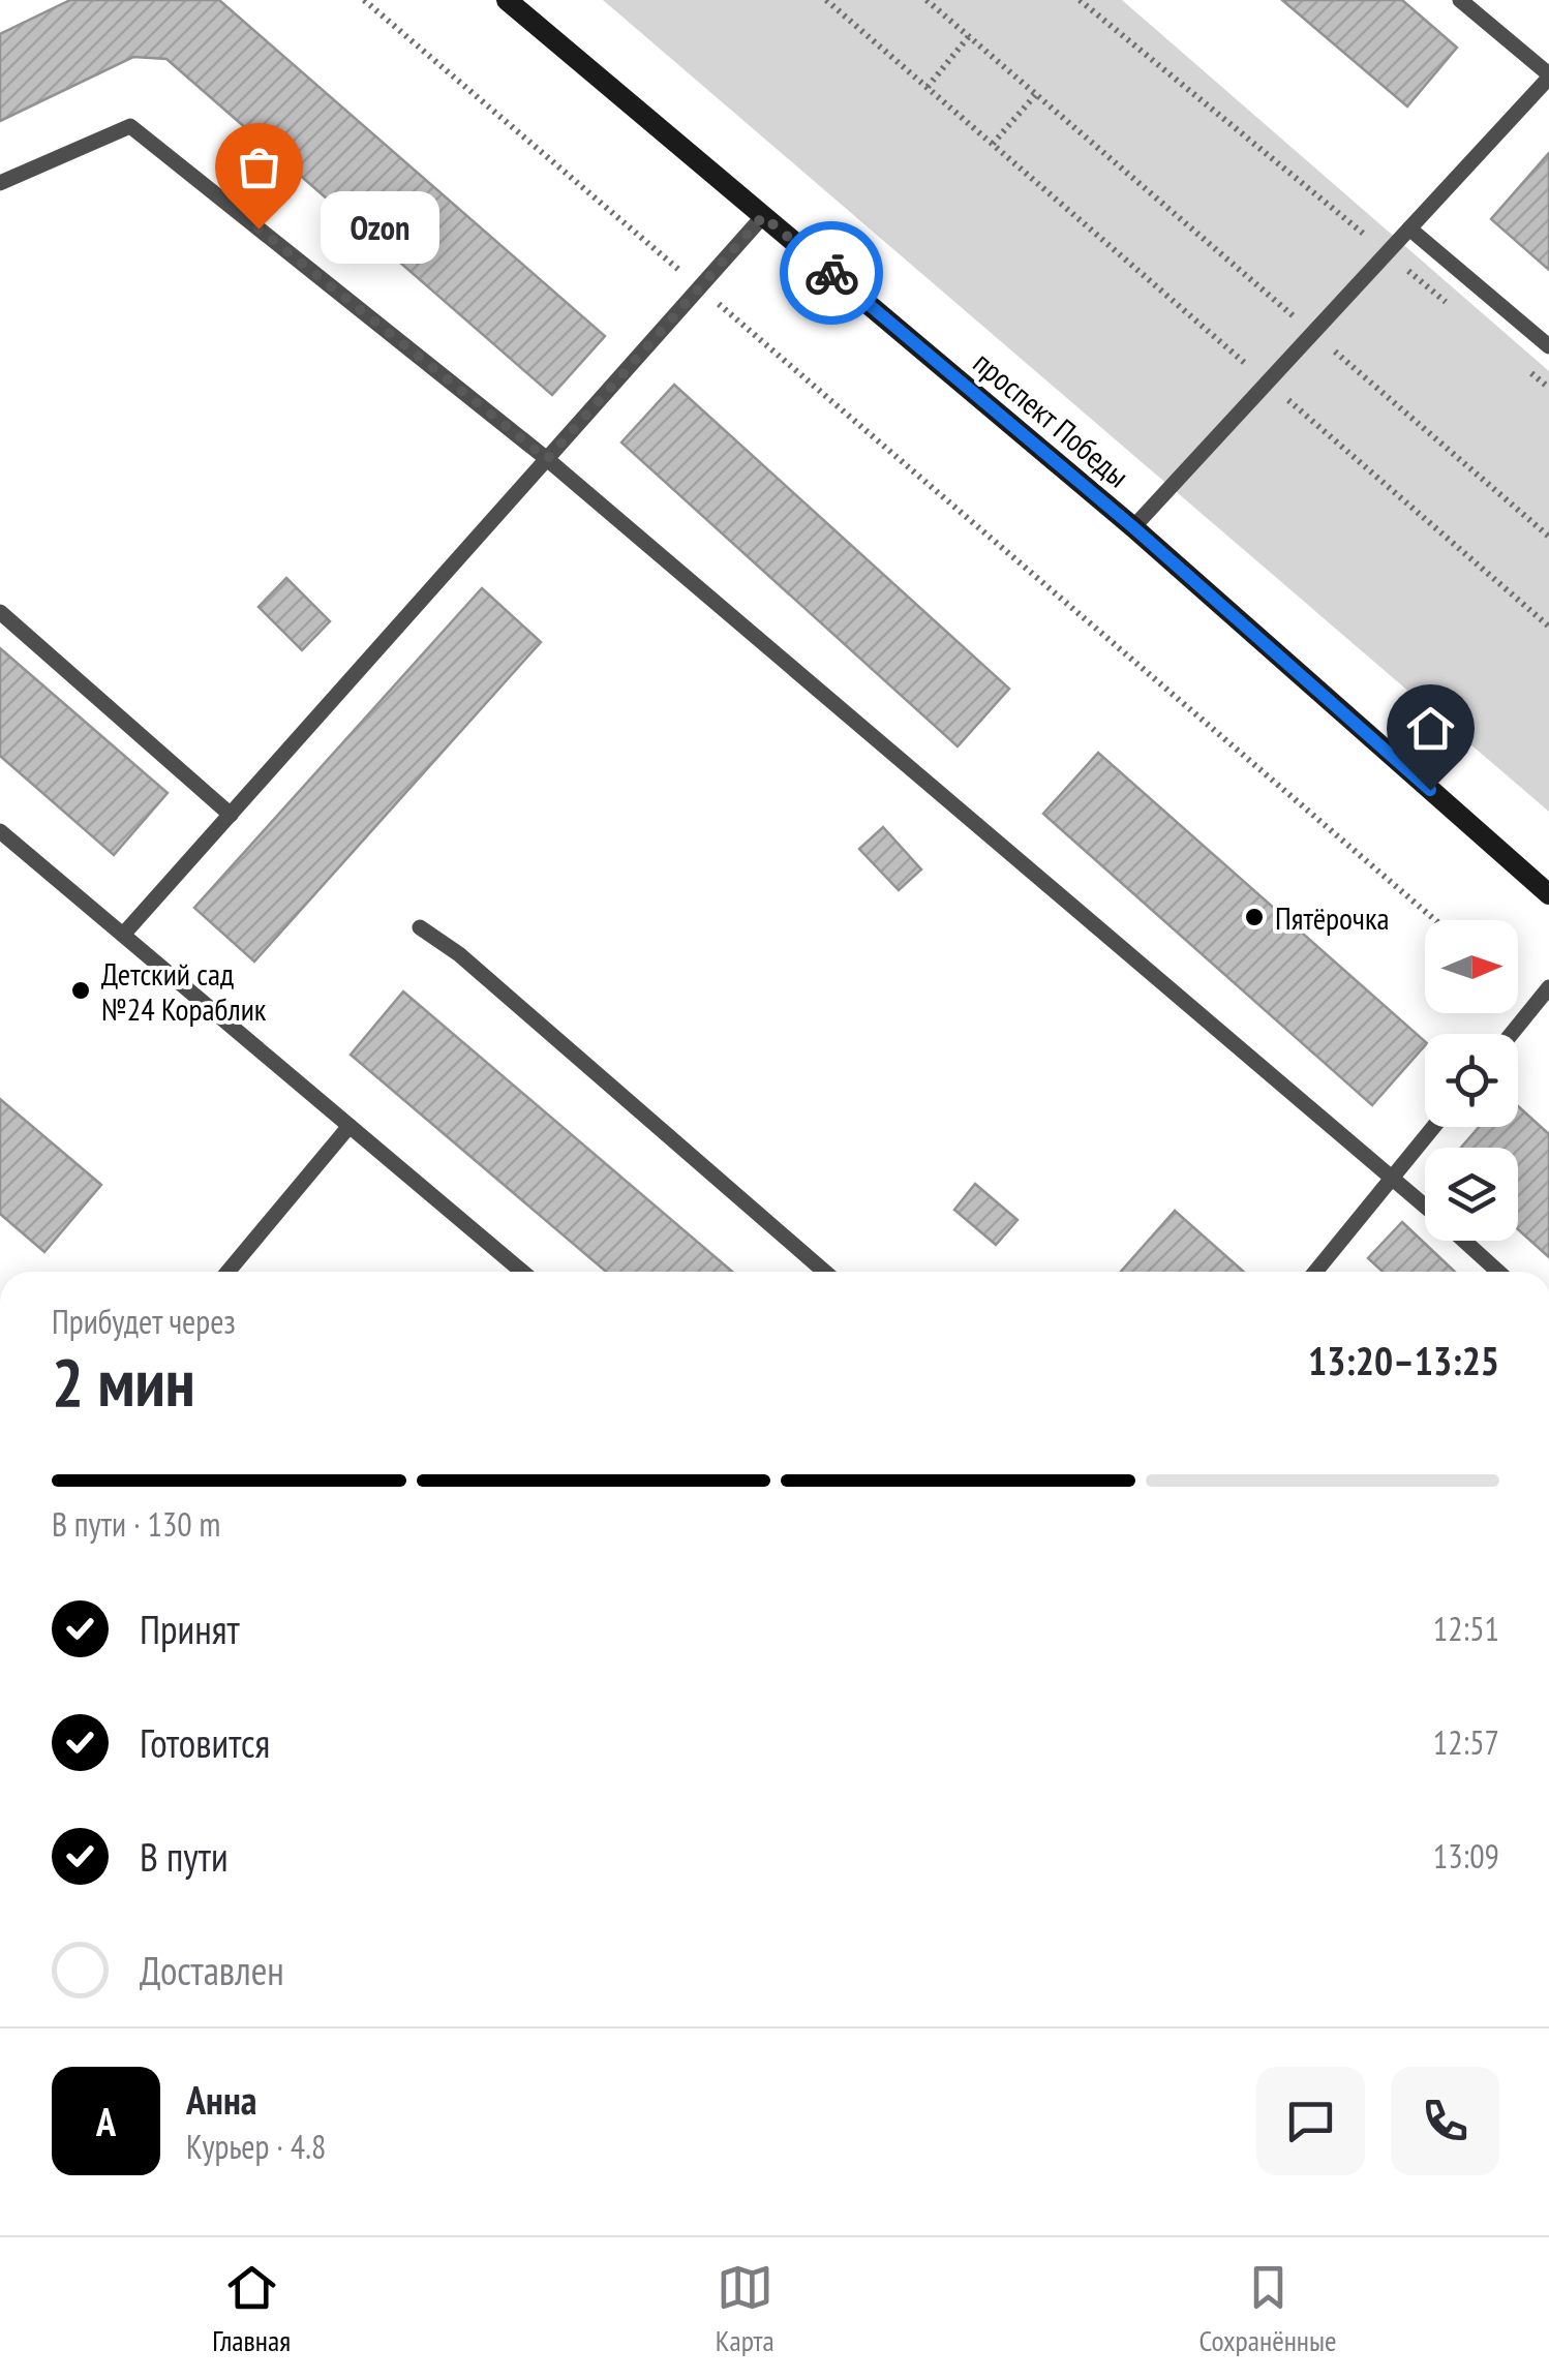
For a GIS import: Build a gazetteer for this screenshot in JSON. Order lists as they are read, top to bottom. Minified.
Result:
{"streets":{"main road":["проспект Победы"]},"places":["Ozon","Пятёрочка","Детский сад №24 Кораблик"],"north":"right","page":{"bubble":"Ozon","heading":["2 мин","Прибудет через","13:20–13:25"],"panel":["Анна","Курьер · 4.8"],"bar":"В пути · 130 m","list":[["Принят","12:51"],["Готовится","12:57"],["В пути","13:09"],"Доставлен"],"round":"А","tabs":["Главная","Карта","Сохранённые"]}}
